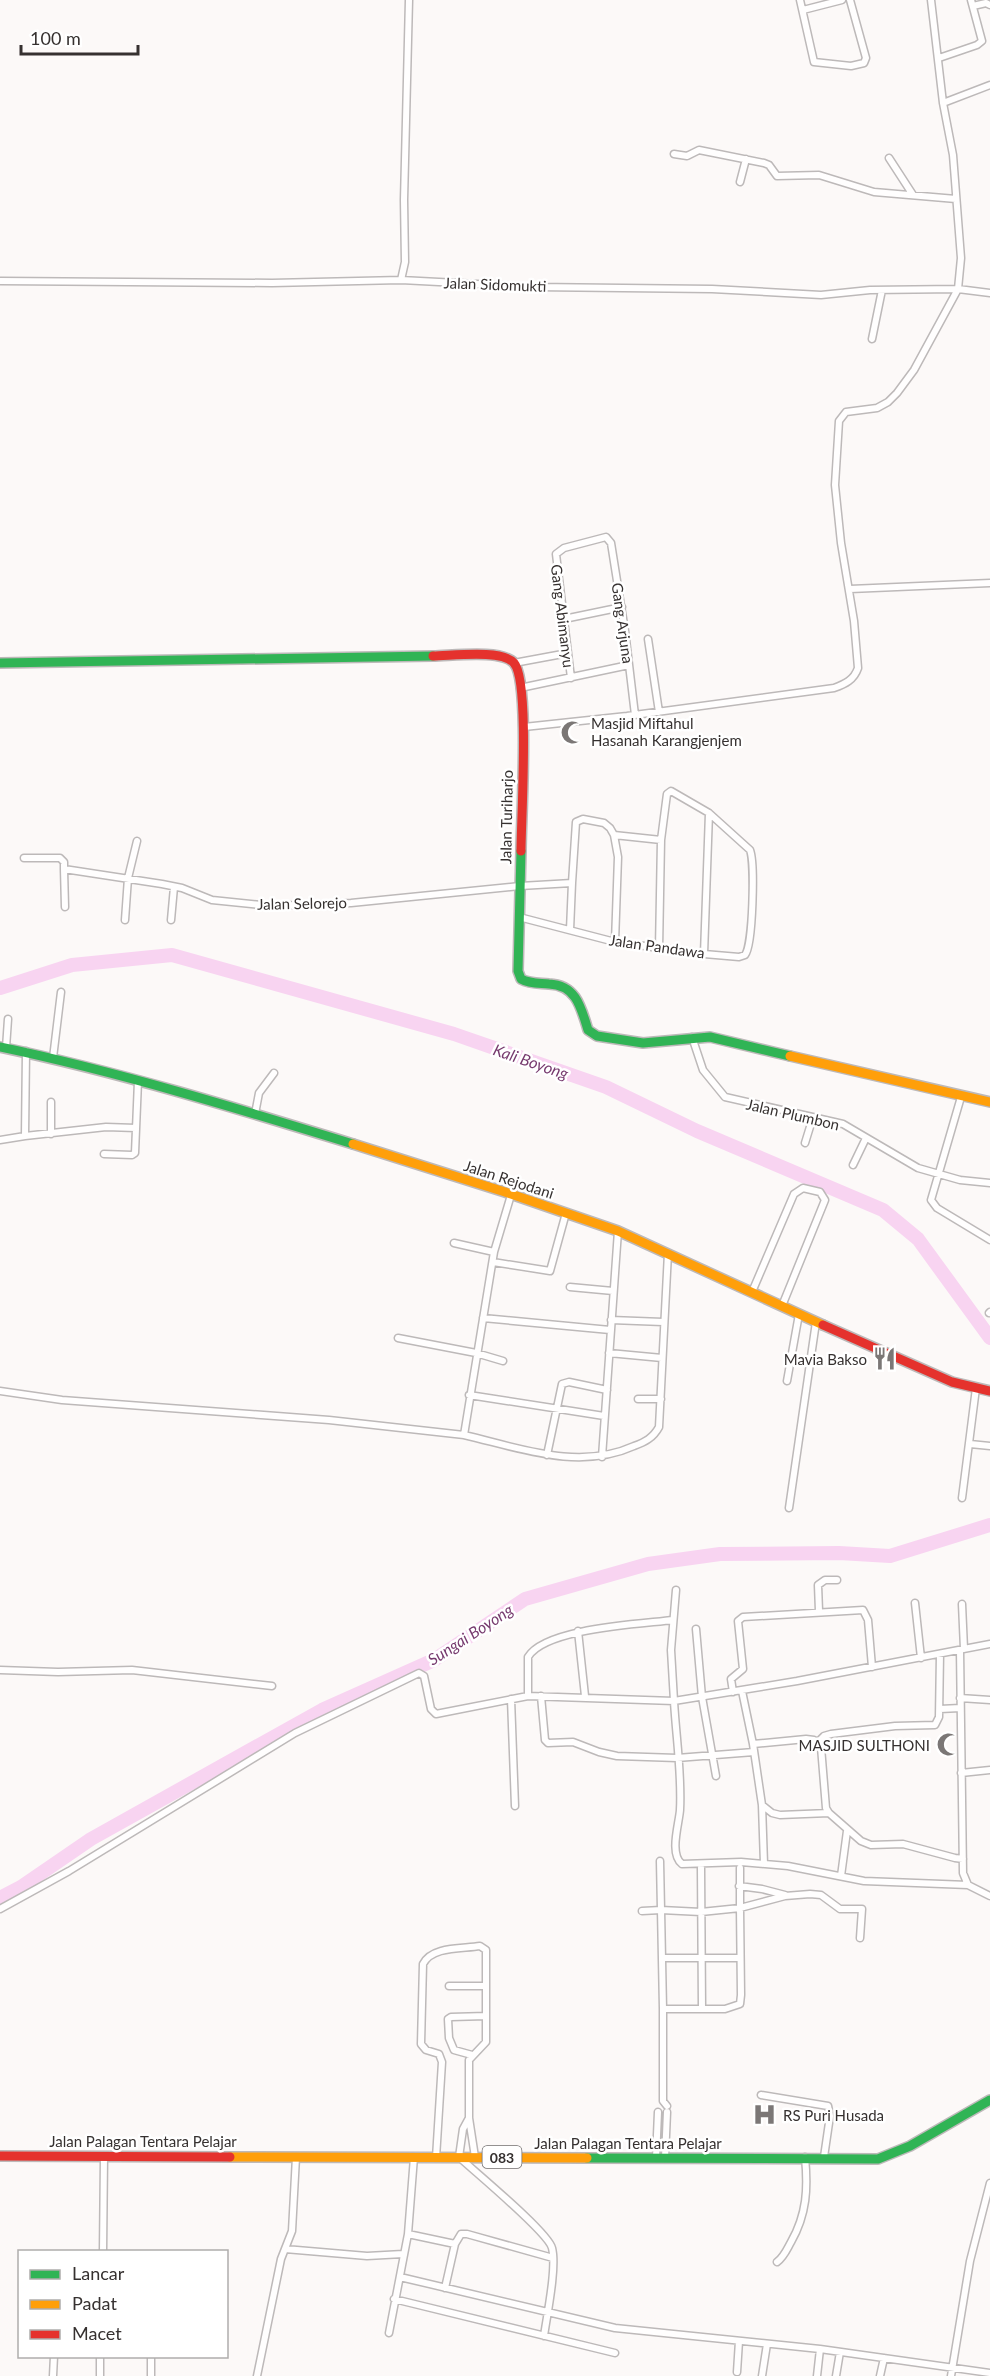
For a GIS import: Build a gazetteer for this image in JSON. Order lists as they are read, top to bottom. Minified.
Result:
{"streets":{"main road":["Jalan Turiharjo","Jalan Rejodani","Jalan Palagan Tentara Pelajar","083"],"street":["Jalan Sidomukti","Gang Abimanyu","Gang Arjuna","Jalan Selorejo","Jalan Pandawa","Jalan Plumbon"]},"crossings":[["Gang Abimanyu","Gang Arjuna"],["Jalan Turiharjo","Jalan Selorejo"],["Jalan Turiharjo","Jalan Pandawa"],["Jalan Turiharjo","Jalan Plumbon"]],"water":["Kali Boyong","Sungai Boyong"],"places":{"mosque":["Masjid Miftahul Hasanah Karangjenjem","MASJID SULTHONI"],"restaurant":["Mavia Bakso"],"hospital":["RS Puri Husada"]},"legend":["Lancar","Padat","Macet"],"scale_bar":"100 m"}
